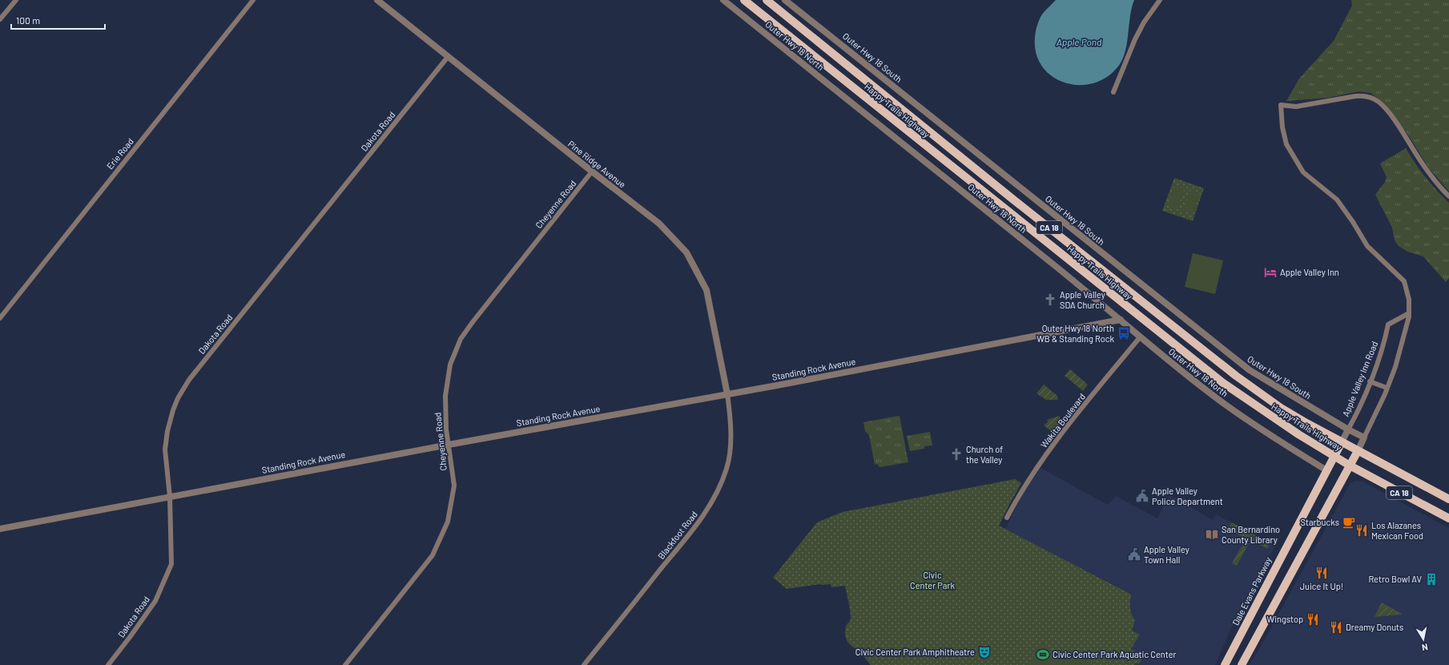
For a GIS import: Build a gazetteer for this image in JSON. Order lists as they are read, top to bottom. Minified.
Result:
{"streets":{"main road":["Happy Trails Highway","CA 18","Dale Evans Parkway"],"street":["Outer Hwy 18 North","Outer Hwy 18 South","Dakota Road","Erie Road","Pine Ridge Avenue","Cheyenne Road","Standing Rock Avenue","Apple Valley Inn Road","Wakita Boulevard","Blackfoot Road"]},"crossings":[["Outer Hwy 18 North","Standing Rock Avenue"],["Outer Hwy 18 North","Wakita Boulevard"],["Outer Hwy 18 North","Dale Evans Parkway"],["Outer Hwy 18 South","Apple Valley Inn Road"],["Happy Trails Highway","Apple Valley Inn Road"],["Happy Trails Highway","Dale Evans Parkway"],["Dakota Road","Pine Ridge Avenue"],["Dakota Road","Standing Rock Avenue"],["Pine Ridge Avenue","Cheyenne Road"],["Pine Ridge Avenue","Standing Rock Avenue"],["Pine Ridge Avenue","Blackfoot Road"],["Cheyenne Road","Standing Rock Avenue"],["Standing Rock Avenue","Blackfoot Road"],["Apple Valley Inn Road","Dale Evans Parkway"]],"water":["Apple Pond"],"parks":["Civic Center Park"],"places":{"hotel":["Apple Valley Inn"],"church":["Apple Valley SDA Church","Church of the Valley"],"bus stop":["Outer Hwy 18 North WB & Standing Rock"],"public building":["Apple Valley Police Department","Apple Valley Town Hall"],"cafe":["Starbucks"],"restaurant":["Los Alazanes Mexican Food","Juice It Up!","Wingstop","Dreamy Donuts"],"library":["San Bernardino County Library"],"building":["Retro Bowl AV"],"theatre":["Civic Center Park Amphitheatre"],"sports":["Civic Center Park Aquatic Center"]},"scale_bar":"100 m","north":"bottom"}
